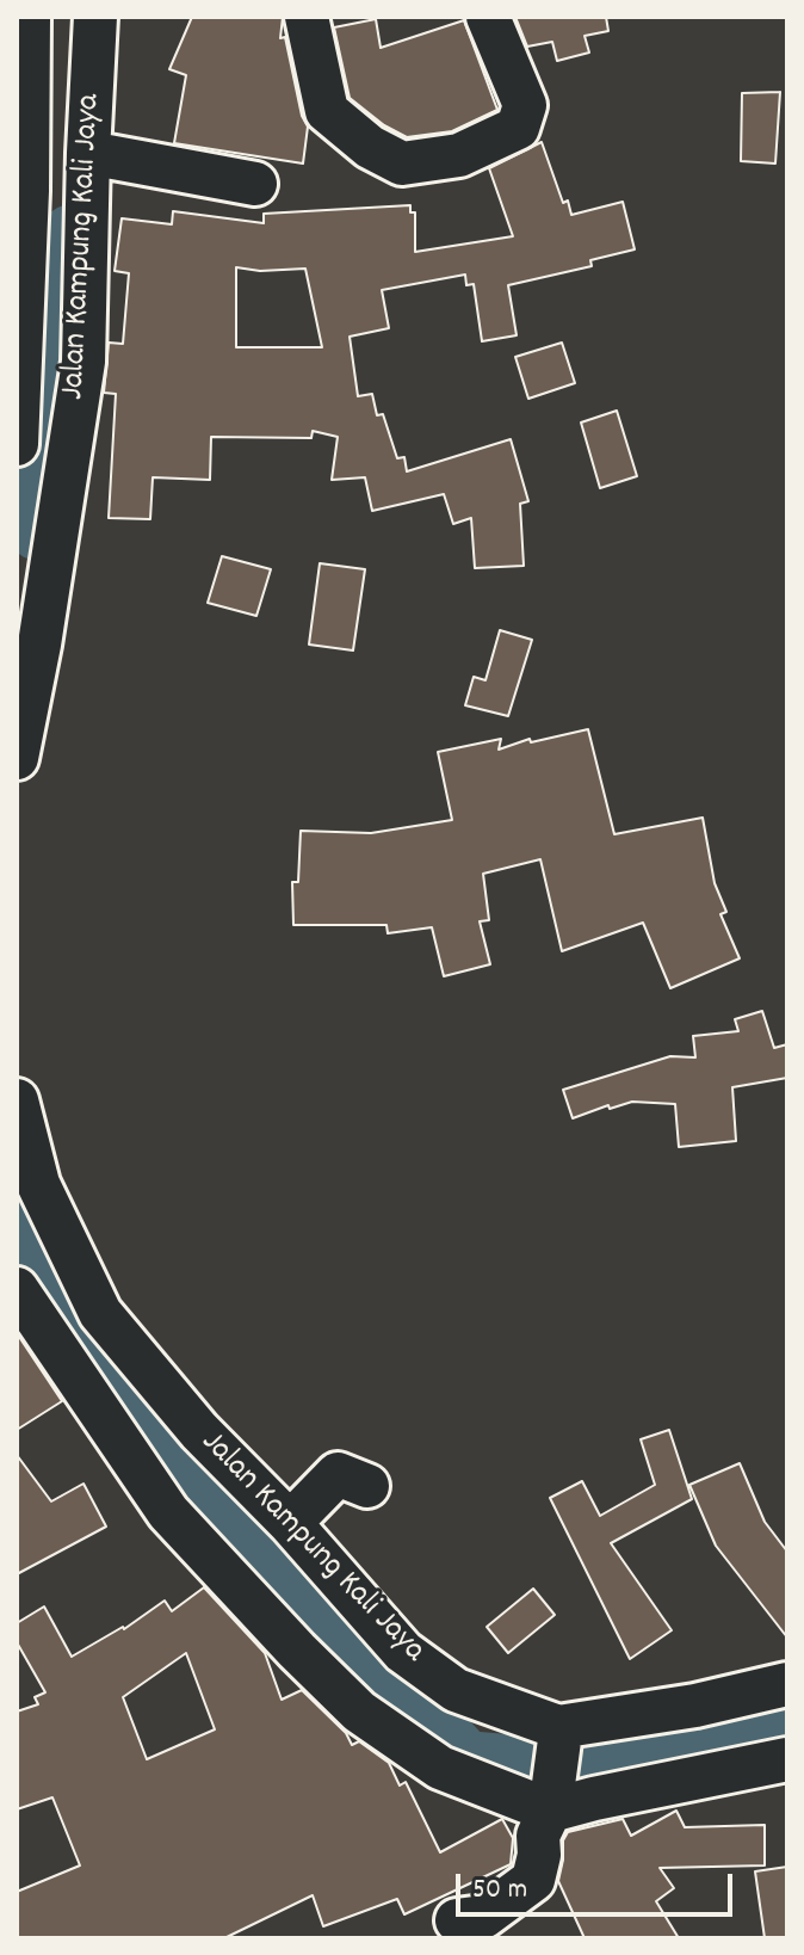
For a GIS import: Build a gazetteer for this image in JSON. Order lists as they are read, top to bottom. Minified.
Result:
{"streets":{"street":["Jalan Kampung Kali Jaya"]},"scale_bar":"50 m"}
